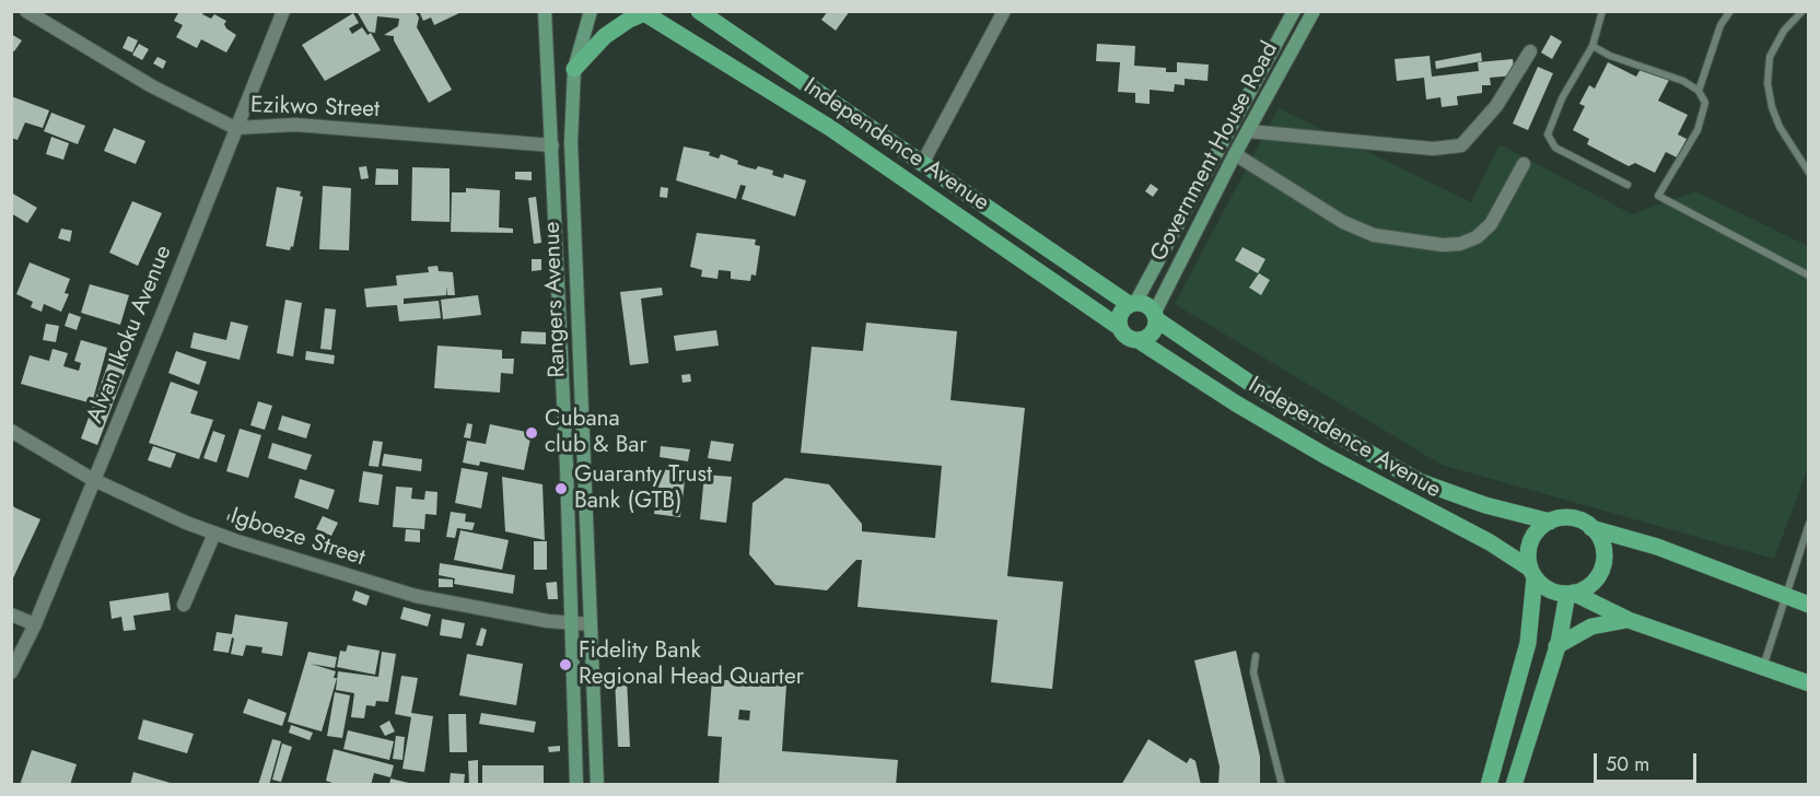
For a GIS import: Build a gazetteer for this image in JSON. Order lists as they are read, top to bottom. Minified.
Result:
{"streets":{"main road":["Independence Avenue","Government House Road","Rangers Avenue"],"street":["Ezikwo Street","Alvan Ikoku Avenue","Igboeze Street"]},"crossings":[["Ezikwo Street","Rangers Avenue"],["Ezikwo Street","Alvan Ikoku Avenue"],["Independence Avenue","Government House Road"],["Rangers Avenue","Igboeze Street"],["Alvan Ikoku Avenue","Igboeze Street"]],"places":["Cubana club & Bar","Guaranty Trust Bank (GTB)","Fidelity Bank Regional Head Quarter"],"scale_bar":"50 m"}
